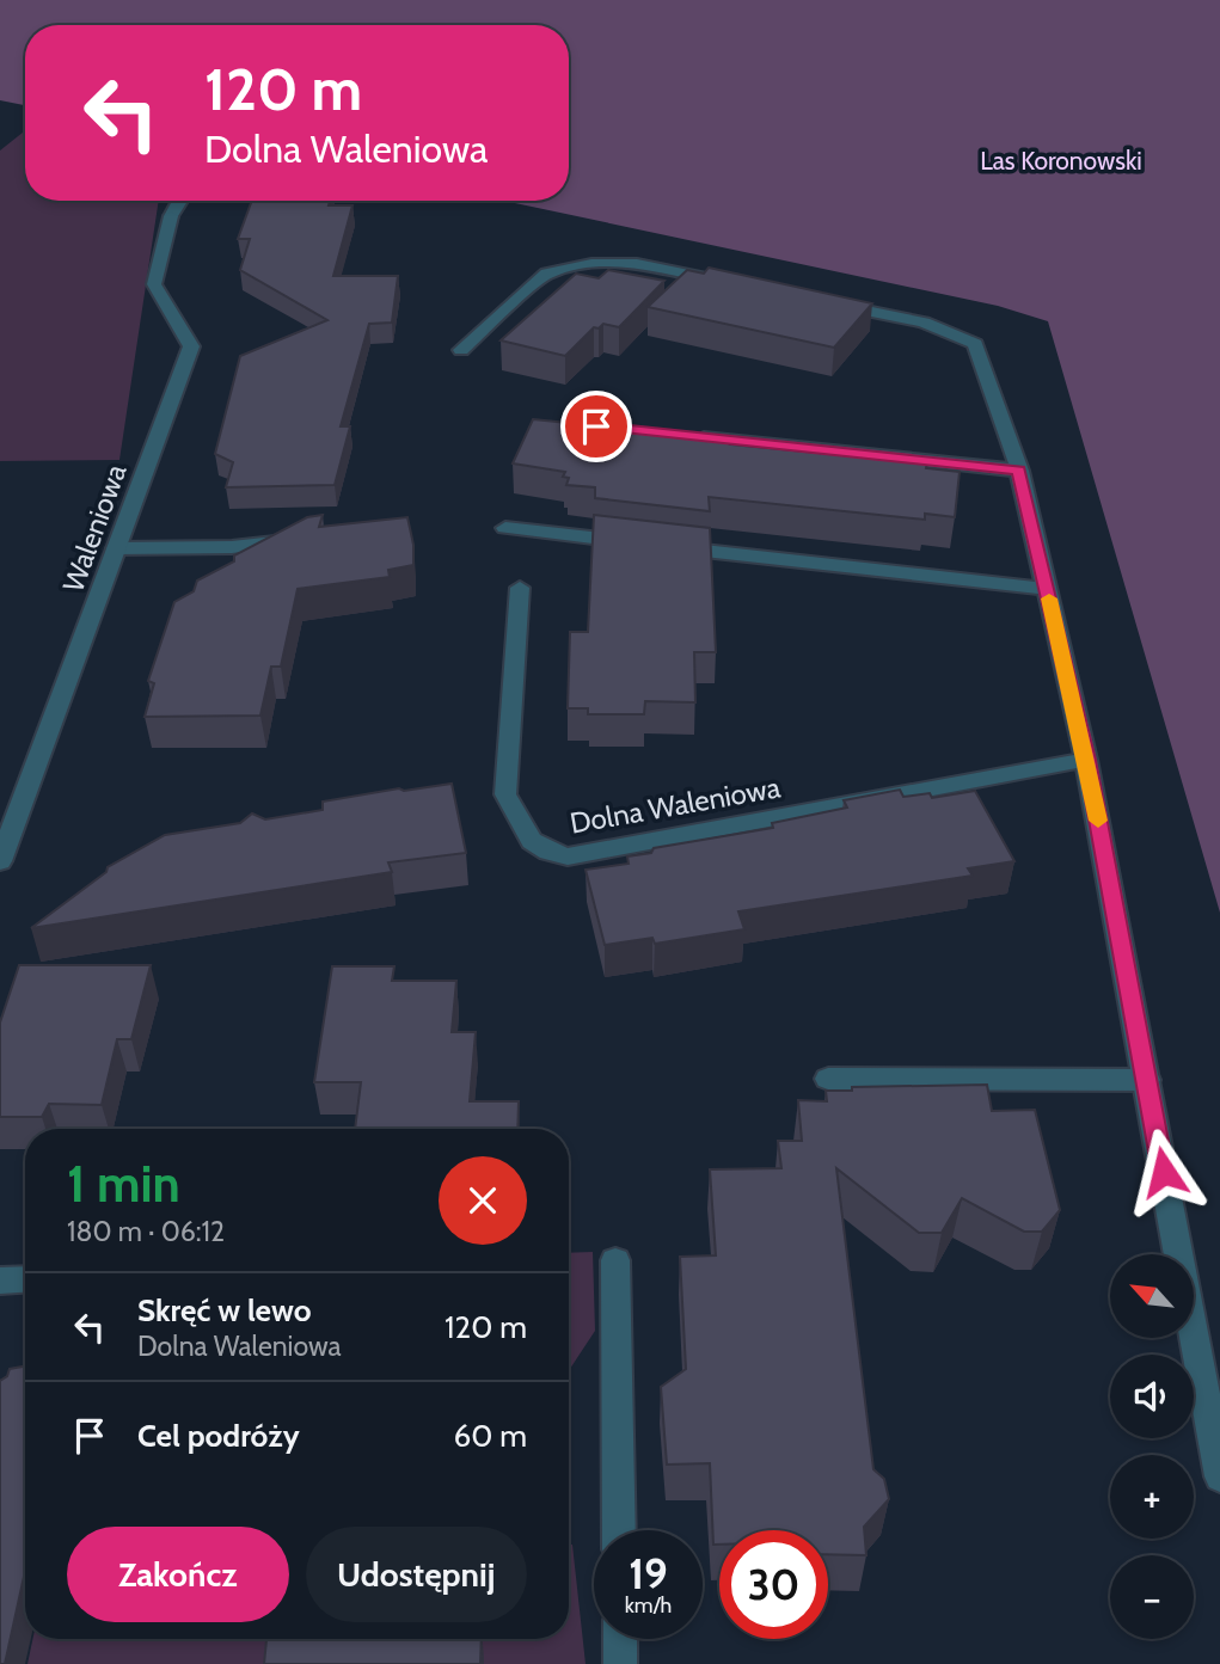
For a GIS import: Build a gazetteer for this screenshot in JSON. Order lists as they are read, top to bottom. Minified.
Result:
{"streets":{"street":["Waleniowa","Dolna Waleniowa"]},"parks":["Las Koronowski"],"north":"top left","page":{"turn":["120 m","Dolna Waleniowa"],"heading":["1 min","180 m · 06:12"],"map_buttons":["+","−"],"list":[{"name":"Skręć w lewo","note":"Dolna Waleniowa","value":"120 m"},{"name":"Cel podróży","value":"60 m"}],"buttons":["Zakończ","Udostępnij"],"speed":"19 km/h","limit":"30"}}
